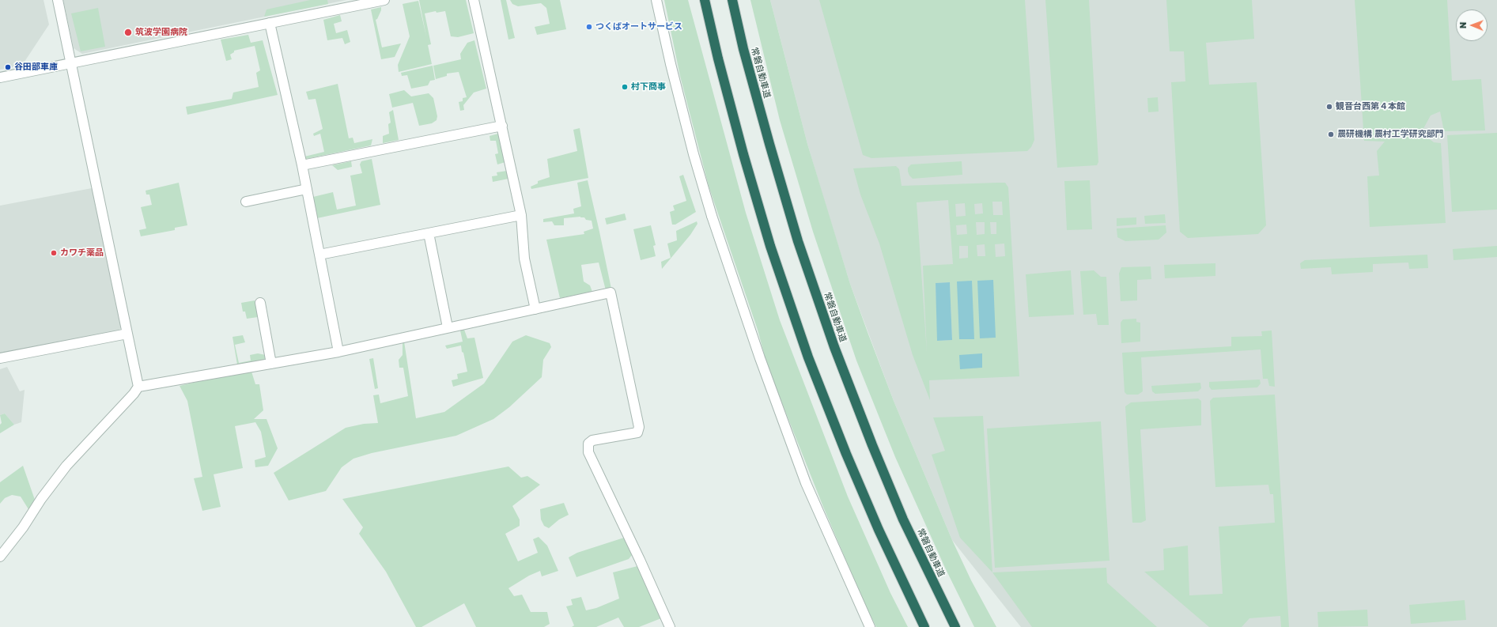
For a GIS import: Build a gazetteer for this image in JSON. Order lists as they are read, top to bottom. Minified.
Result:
{"streets":{"highway":["常磐自動車道"]},"places":["つくばオートサービス","筑波学園病院","谷田部車庫","村下商事","観音台西第４本館","農研機構 農村工学研究部門","カワチ薬品"],"north":"left"}
